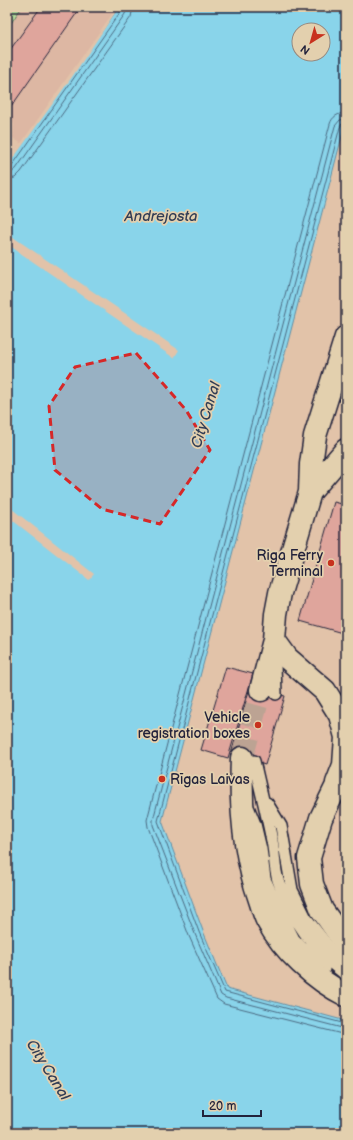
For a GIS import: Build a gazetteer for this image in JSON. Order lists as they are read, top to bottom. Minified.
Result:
{"water":["Andrejosta","City Canal"],"places":["Riga Ferry Terminal","Vehicle registration boxes","Rīgas Laivas"],"scale_bar":"20 m","north":"bottom left"}
